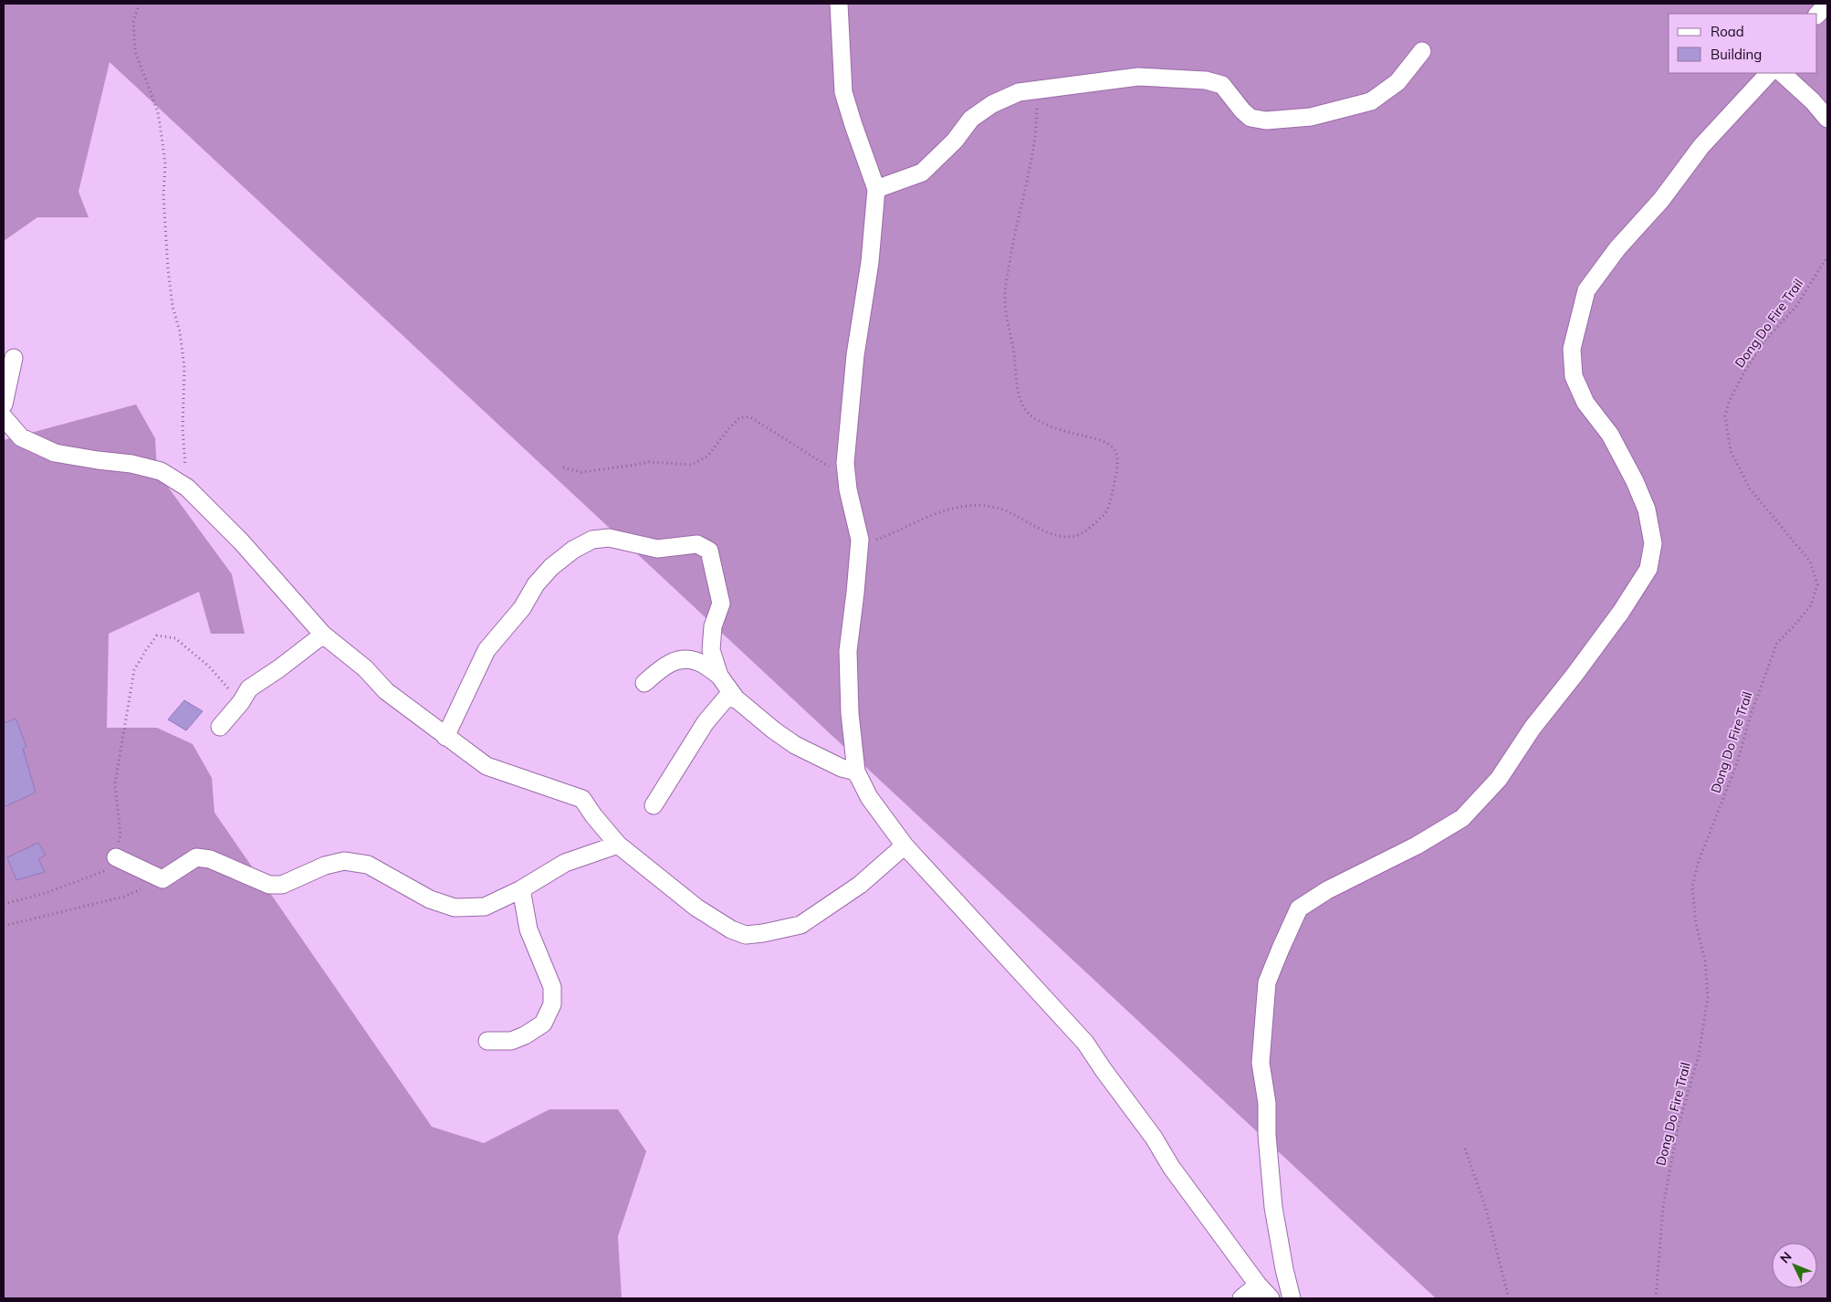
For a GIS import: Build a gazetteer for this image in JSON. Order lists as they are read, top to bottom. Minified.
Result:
{"streets":{"path":["Dong Do Fire Trail"]},"legend":["Road","Building"],"north":"top left"}
